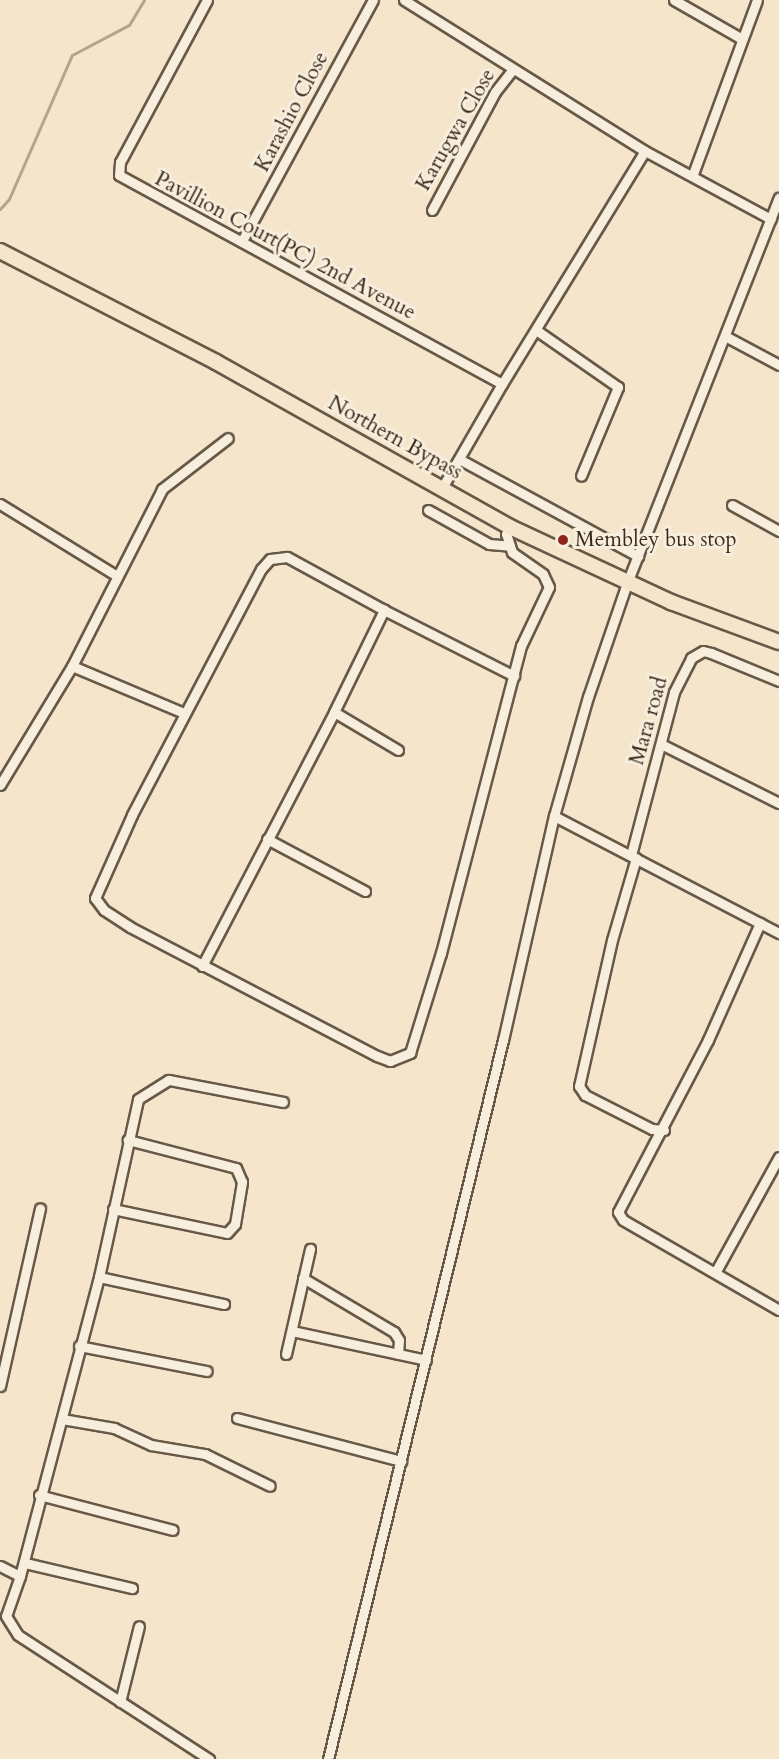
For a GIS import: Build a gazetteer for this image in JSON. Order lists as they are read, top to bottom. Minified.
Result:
{"streets":{"main road":["Northern Bypass"],"street":["Karashio Close","Karugwa Close","Pavillion Court(PC) 2nd Avenue","Mara road"]},"crossings":[["Karashio Close","Pavillion Court(PC) 2nd Avenue"]],"places":["Membley bus stop"]}
